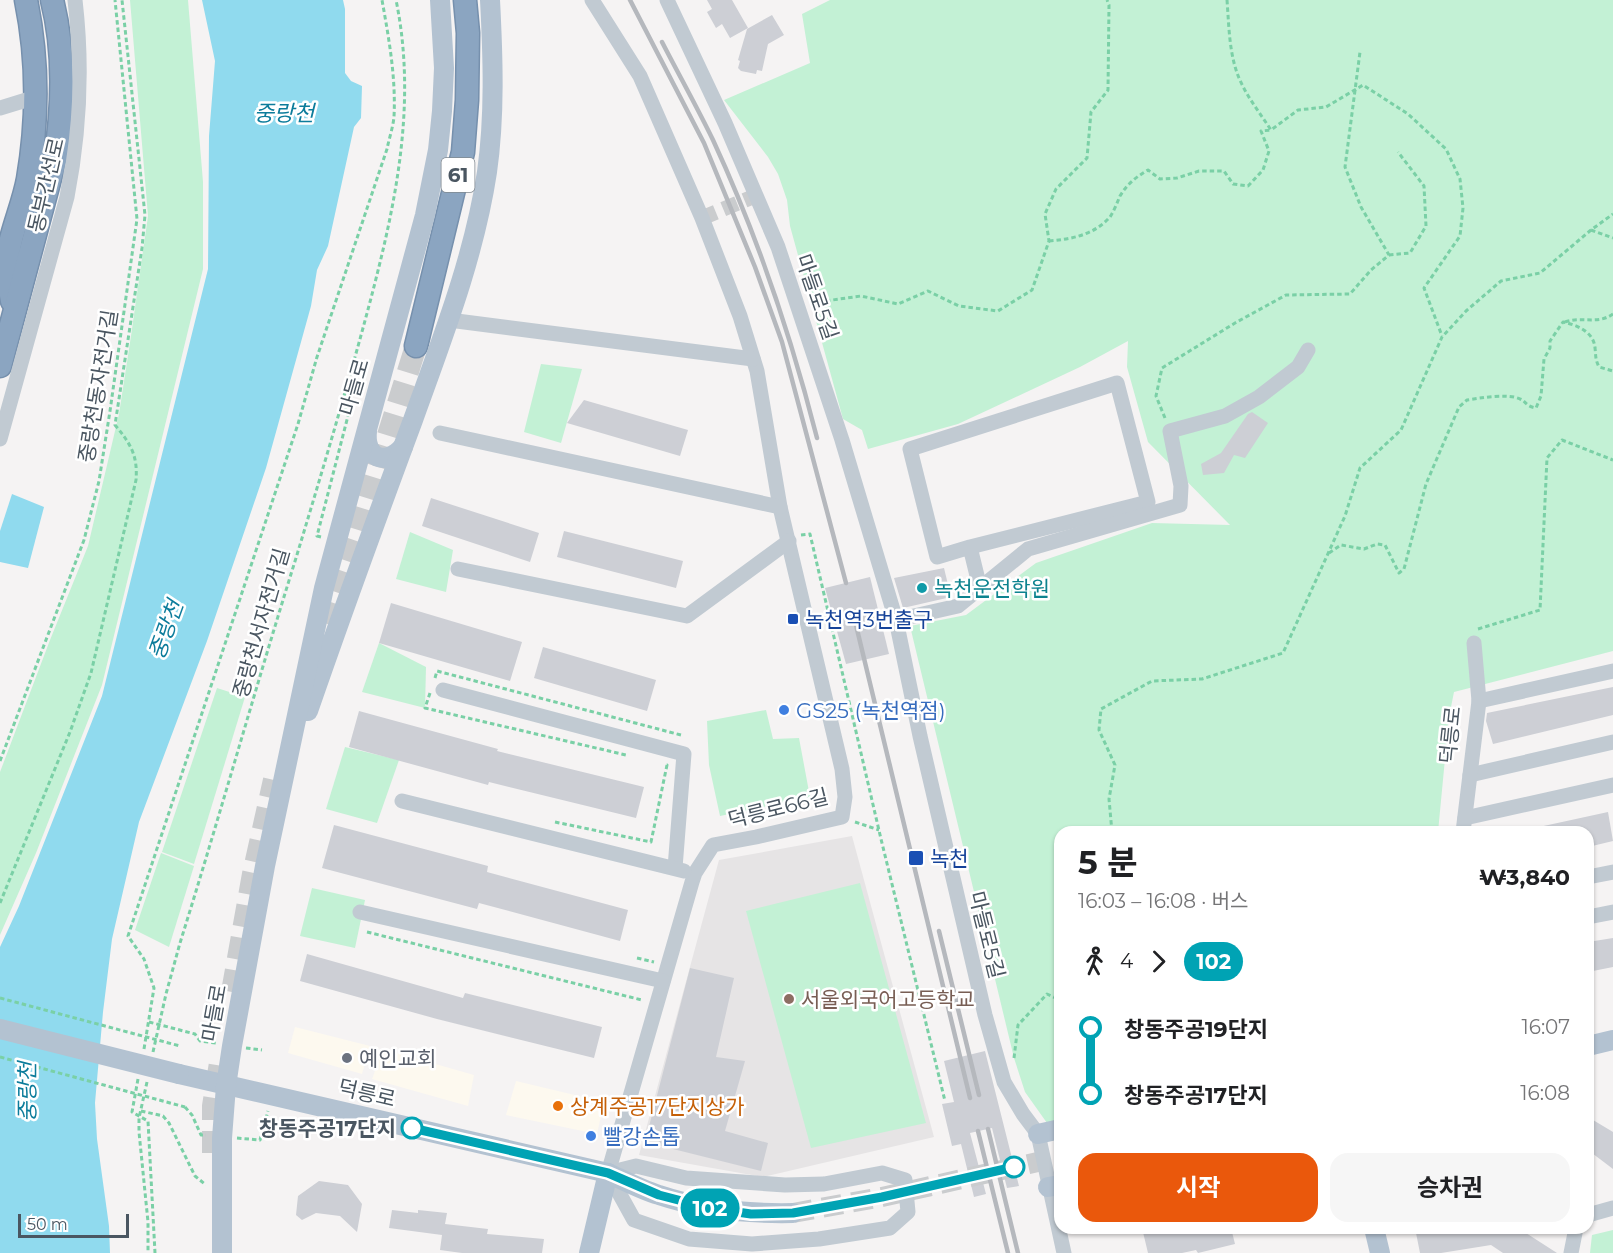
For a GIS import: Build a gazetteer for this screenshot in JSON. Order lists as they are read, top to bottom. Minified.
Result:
{"streets":{"highway":["61","동부간선로"],"main road":["마들로","덕릉로"],"street":["마들로5길","덕릉로66길"],"path":["중랑천동자전거길","중랑천서자전거길"]},"crossings":[["마들로","덕릉로"],["덕릉로","덕릉로66길"]],"water":["중랑천"],"places":{"other":["녹천운전학원","GS25 (녹천역점)","서울외국어고등학교","예인교회","상계주공17단지상가","창동주공17단지","빨강손톱"],"transit":["녹천역3번출구","녹천"]},"lines":["bus line 102"],"scale_bar":"50 m","page":{"on_map":"102","heading":["5 분","16:03 – 16:08 · 버스","₩3,840"],"legs":["4","102"],"list":[{"name":"창동주공19단지","value":"16:07"},{"name":"창동주공17단지","value":"16:08"}],"buttons":["시작","승차권"],"scale":"50 m"}}
